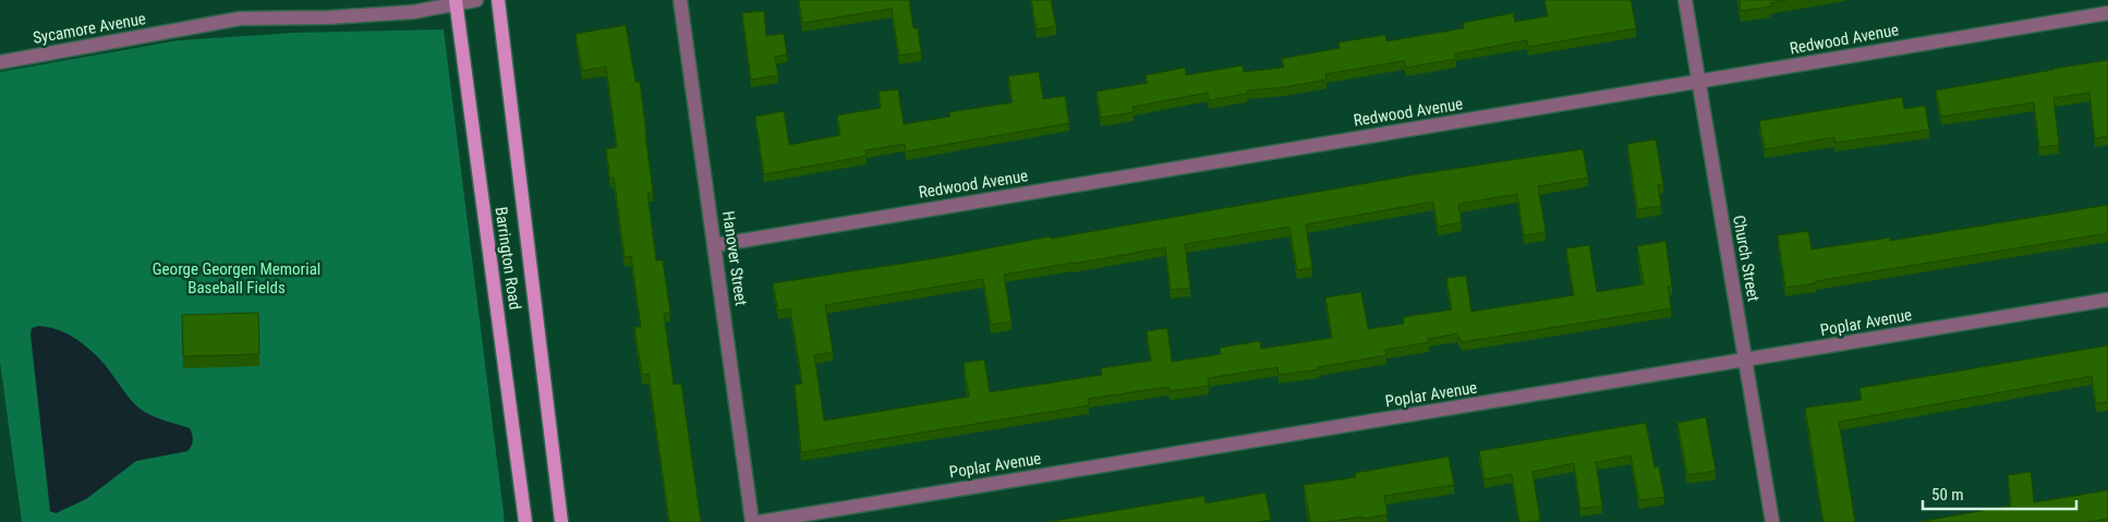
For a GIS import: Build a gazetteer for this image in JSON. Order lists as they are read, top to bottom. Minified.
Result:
{"streets":{"main road":["Barrington Road"],"street":["Sycamore Avenue","Redwood Avenue","Hanover Street","Church Street","Poplar Avenue"]},"crossings":[["Sycamore Avenue","Barrington Road"],["Redwood Avenue","Hanover Street"],["Redwood Avenue","Church Street"],["Church Street","Poplar Avenue"]],"parks":["George Georgen Memorial Baseball Fields"],"scale_bar":"50 m"}
